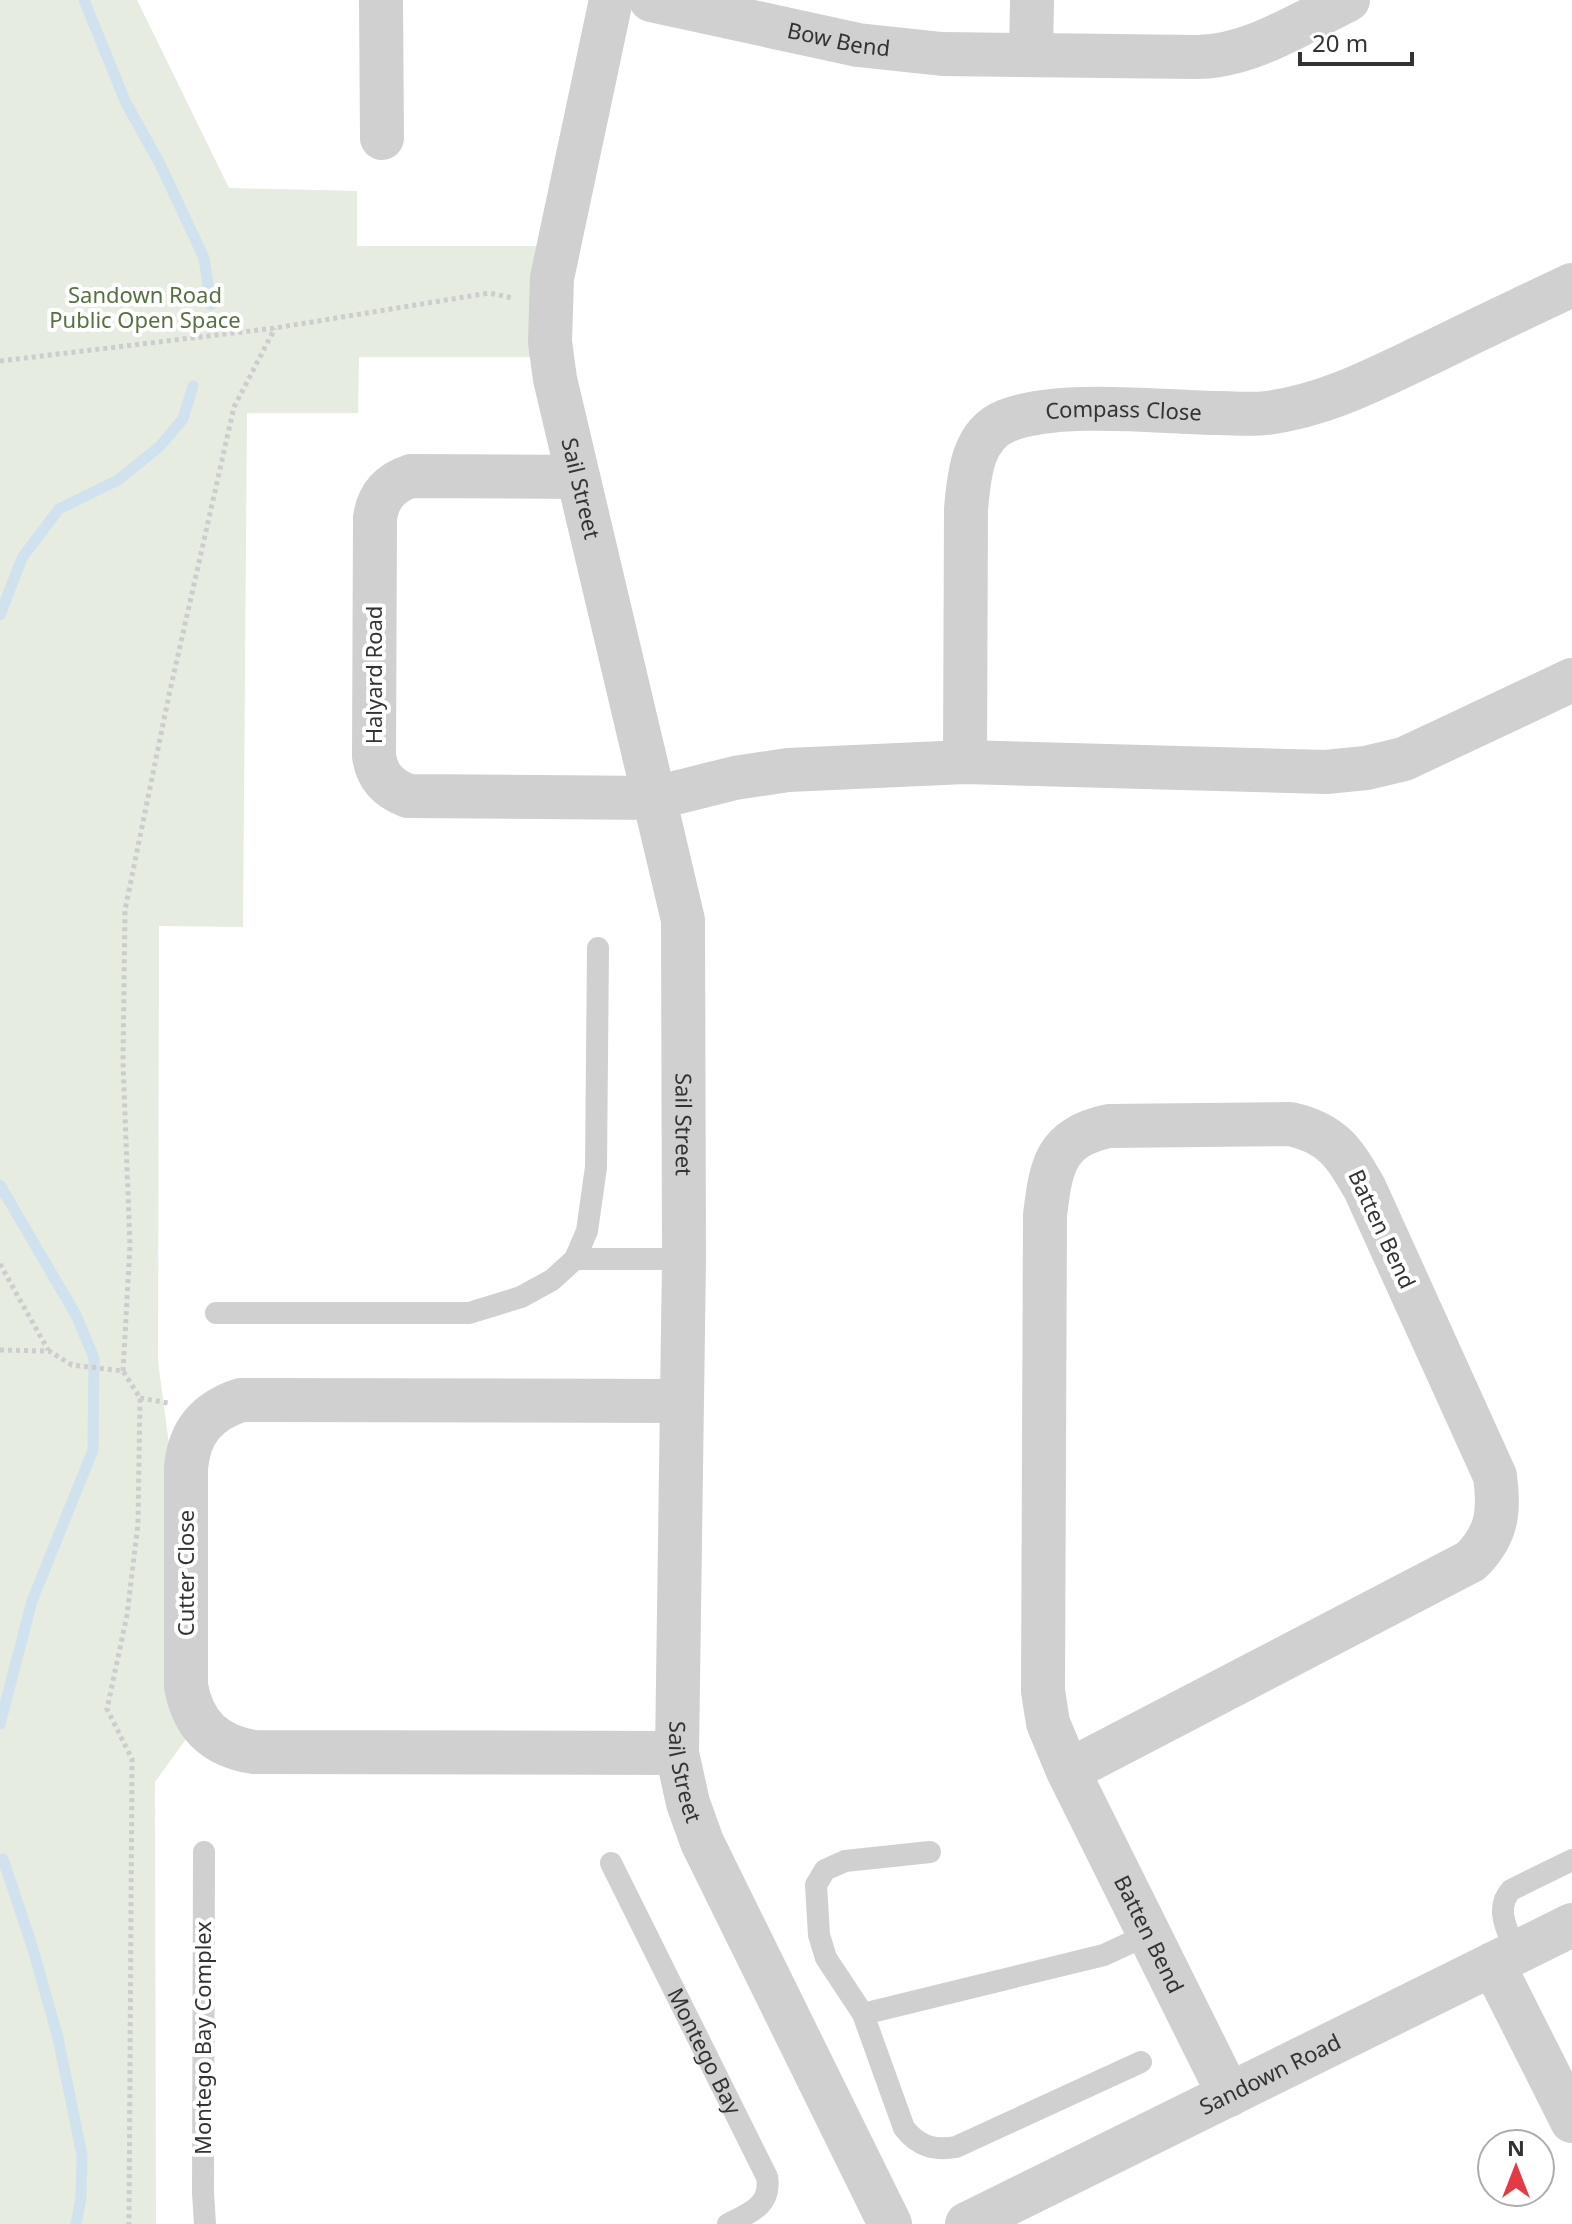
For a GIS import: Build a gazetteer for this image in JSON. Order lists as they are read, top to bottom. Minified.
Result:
{"streets":{"street":["Bow Bend","Compass Close","Sail Street","Halyard Road","Batten Bend","Cutter Close","Sandown Road"],"lane":["Montego Bay Complex","Montego Bay"]},"crossings":[["Sail Street","Halyard Road"],["Sail Street","Cutter Close"],["Batten Bend","Sandown Road"]],"parks":["Sandown Road Public Open Space"],"scale_bar":"20 m","north":"top"}
